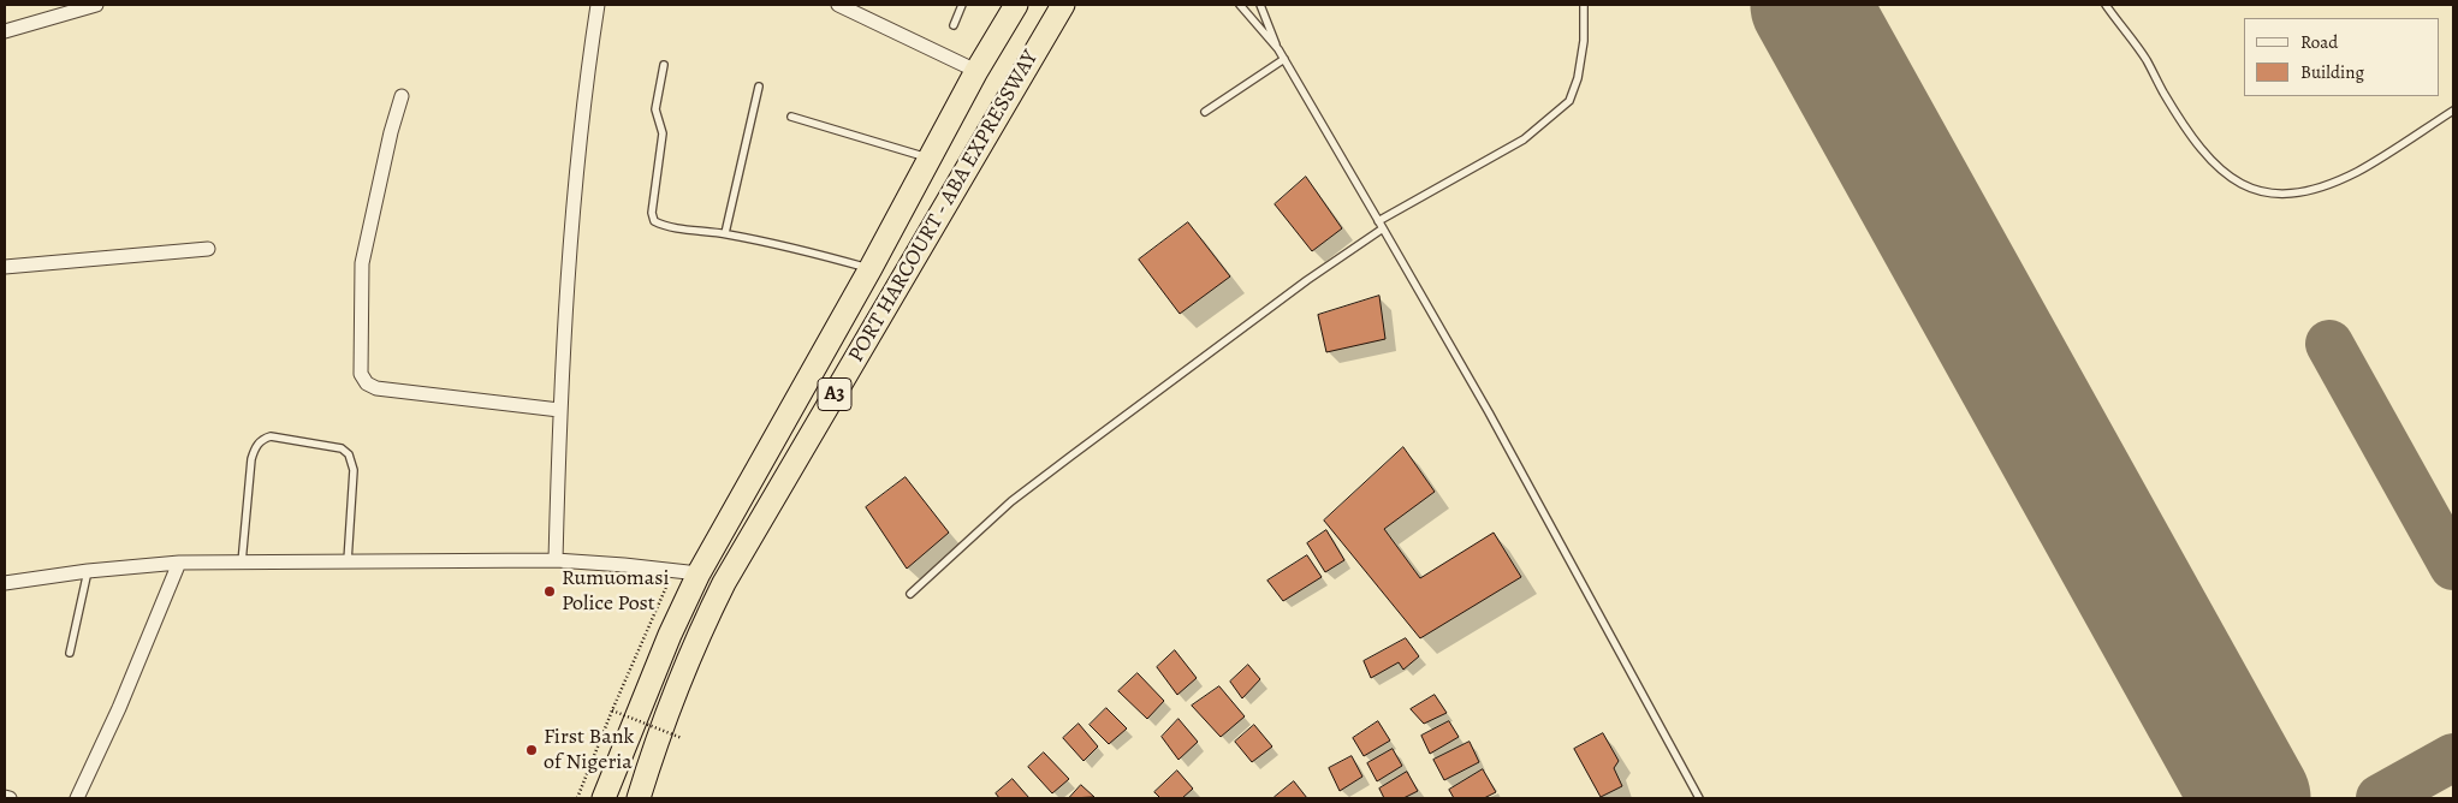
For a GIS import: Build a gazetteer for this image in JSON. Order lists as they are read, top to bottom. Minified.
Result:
{"streets":{"highway":["PORT HARCOURT - ABA EXPRESSWAY","A3"]},"places":["Rumuomasi Police Post","First Bank of Nigeria"],"legend":["Road","Building"]}
